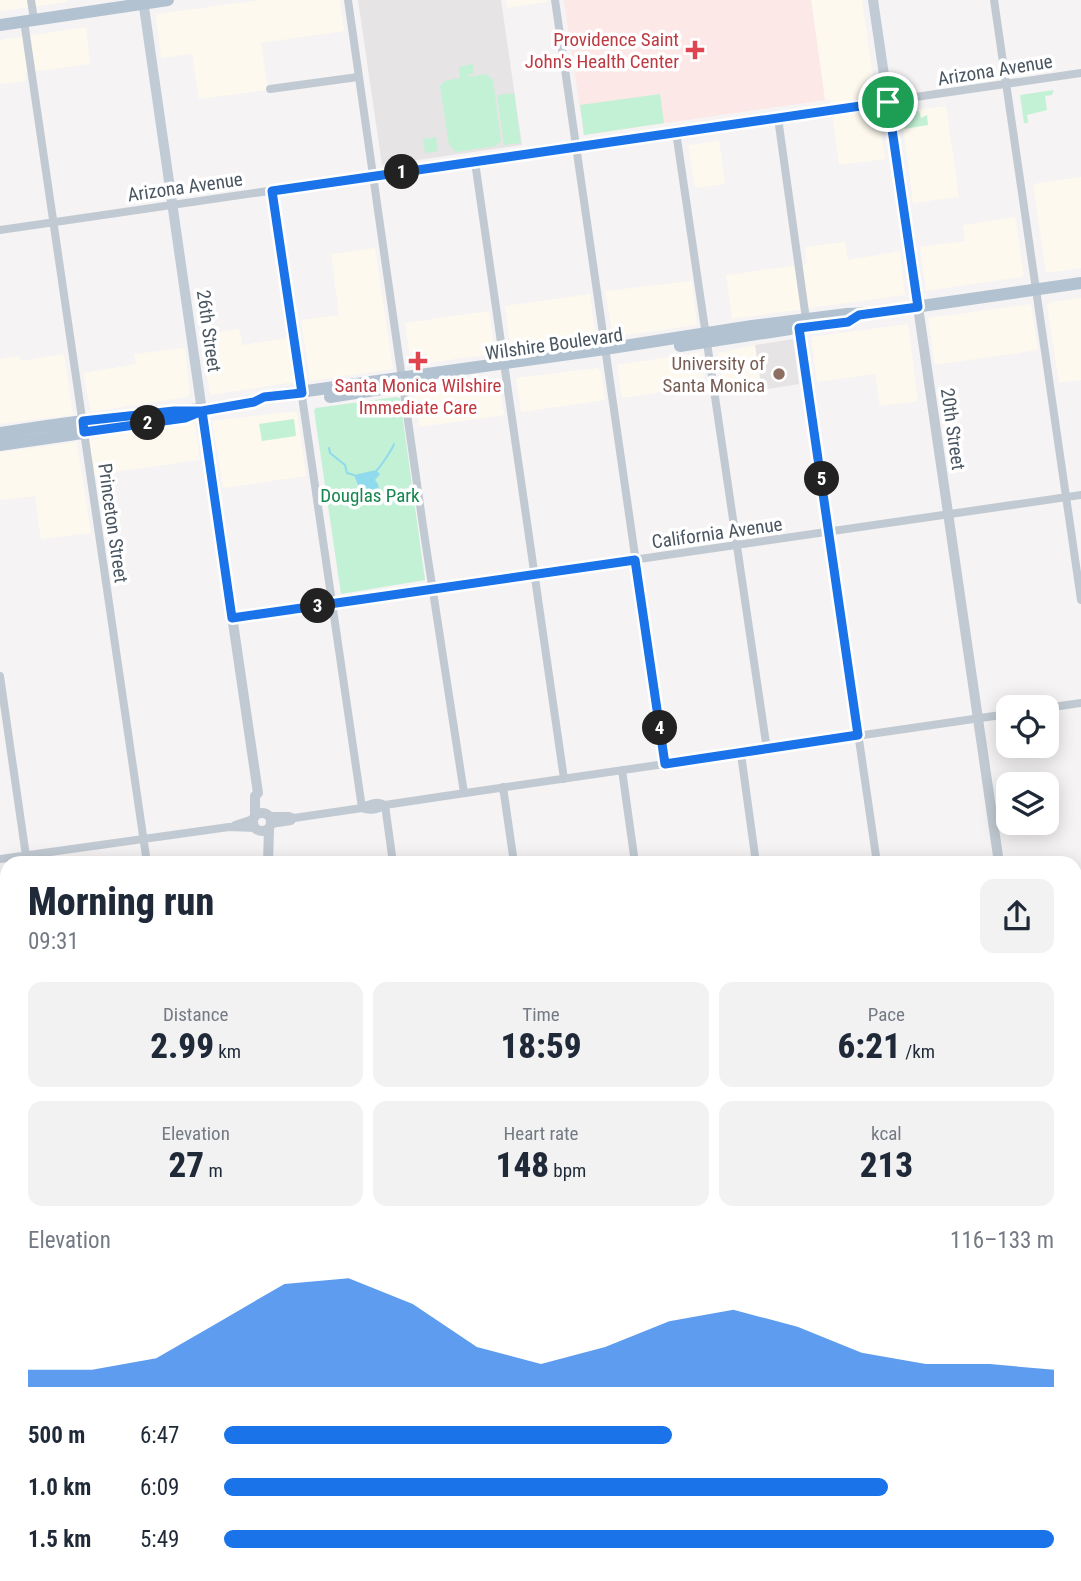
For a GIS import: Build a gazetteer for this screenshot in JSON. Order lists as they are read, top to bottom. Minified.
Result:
{"streets":{"main road":["26th Street","Wilshire Boulevard","20th Street"],"street":["Arizona Avenue","Princeton Street","California Avenue"]},"crossings":[["Arizona Avenue","26th Street"],["Arizona Avenue","20th Street"],["Arizona Avenue","Princeton Street"],["26th Street","Wilshire Boulevard"],["26th Street","California Avenue"],["Wilshire Boulevard","20th Street"],["Wilshire Boulevard","Princeton Street"],["20th Street","California Avenue"]],"parks":["Douglas Park"],"places":{"health":["Providence Saint John's Health Center","Santa Monica Wilshire Immediate Care"],"other":["University of Santa Monica"]},"page":{"pins":["1","2","5","3","4"],"heading":["Morning run","09:31"],"stats":[["Distance","2.99 km"],["Time","18:59"],["Pace","6:21 /km"],["Elevation","27 m"],["Heart rate","148 bpm"],["kcal","213"]],"chart":["Elevation","116–133 m"],"list":[{"name":"500 m","note":"6:47"},{"name":"1.0 km","note":"6:09"},{"name":"1.5 km","note":"5:49"}]}}
